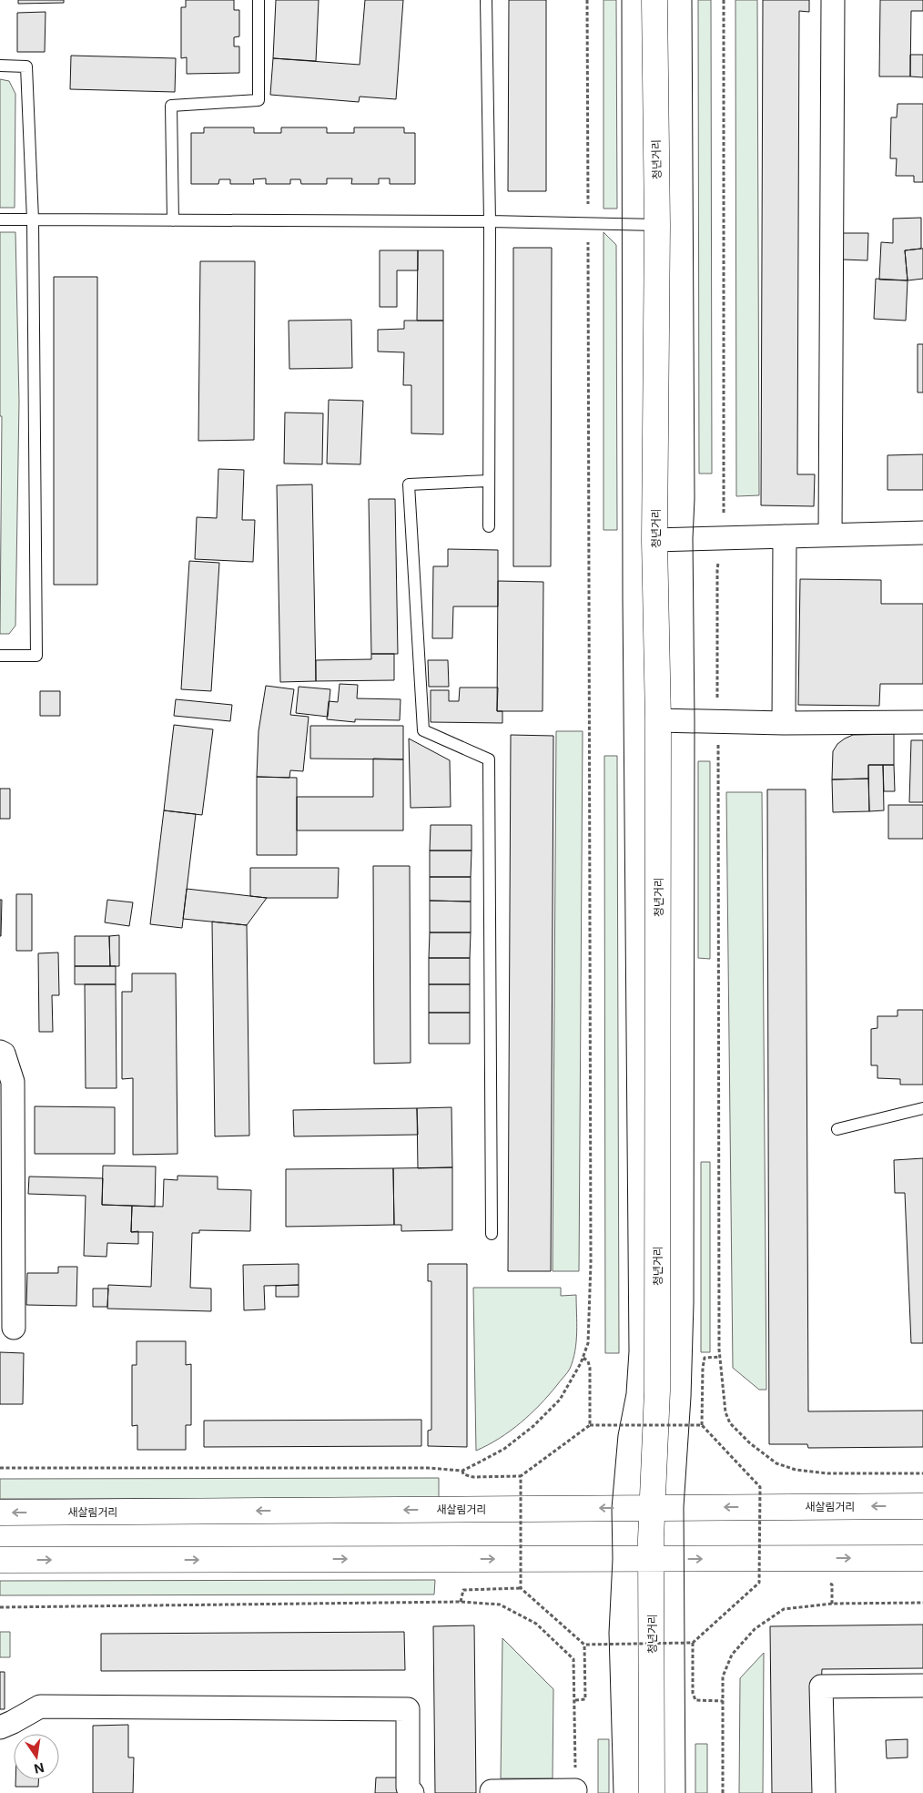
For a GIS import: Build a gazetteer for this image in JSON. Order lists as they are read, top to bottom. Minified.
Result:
{"streets":{"main road":["청년거리","새살림거리"]},"crossings":[["청년거리","새살림거리"]],"north":"bottom"}
